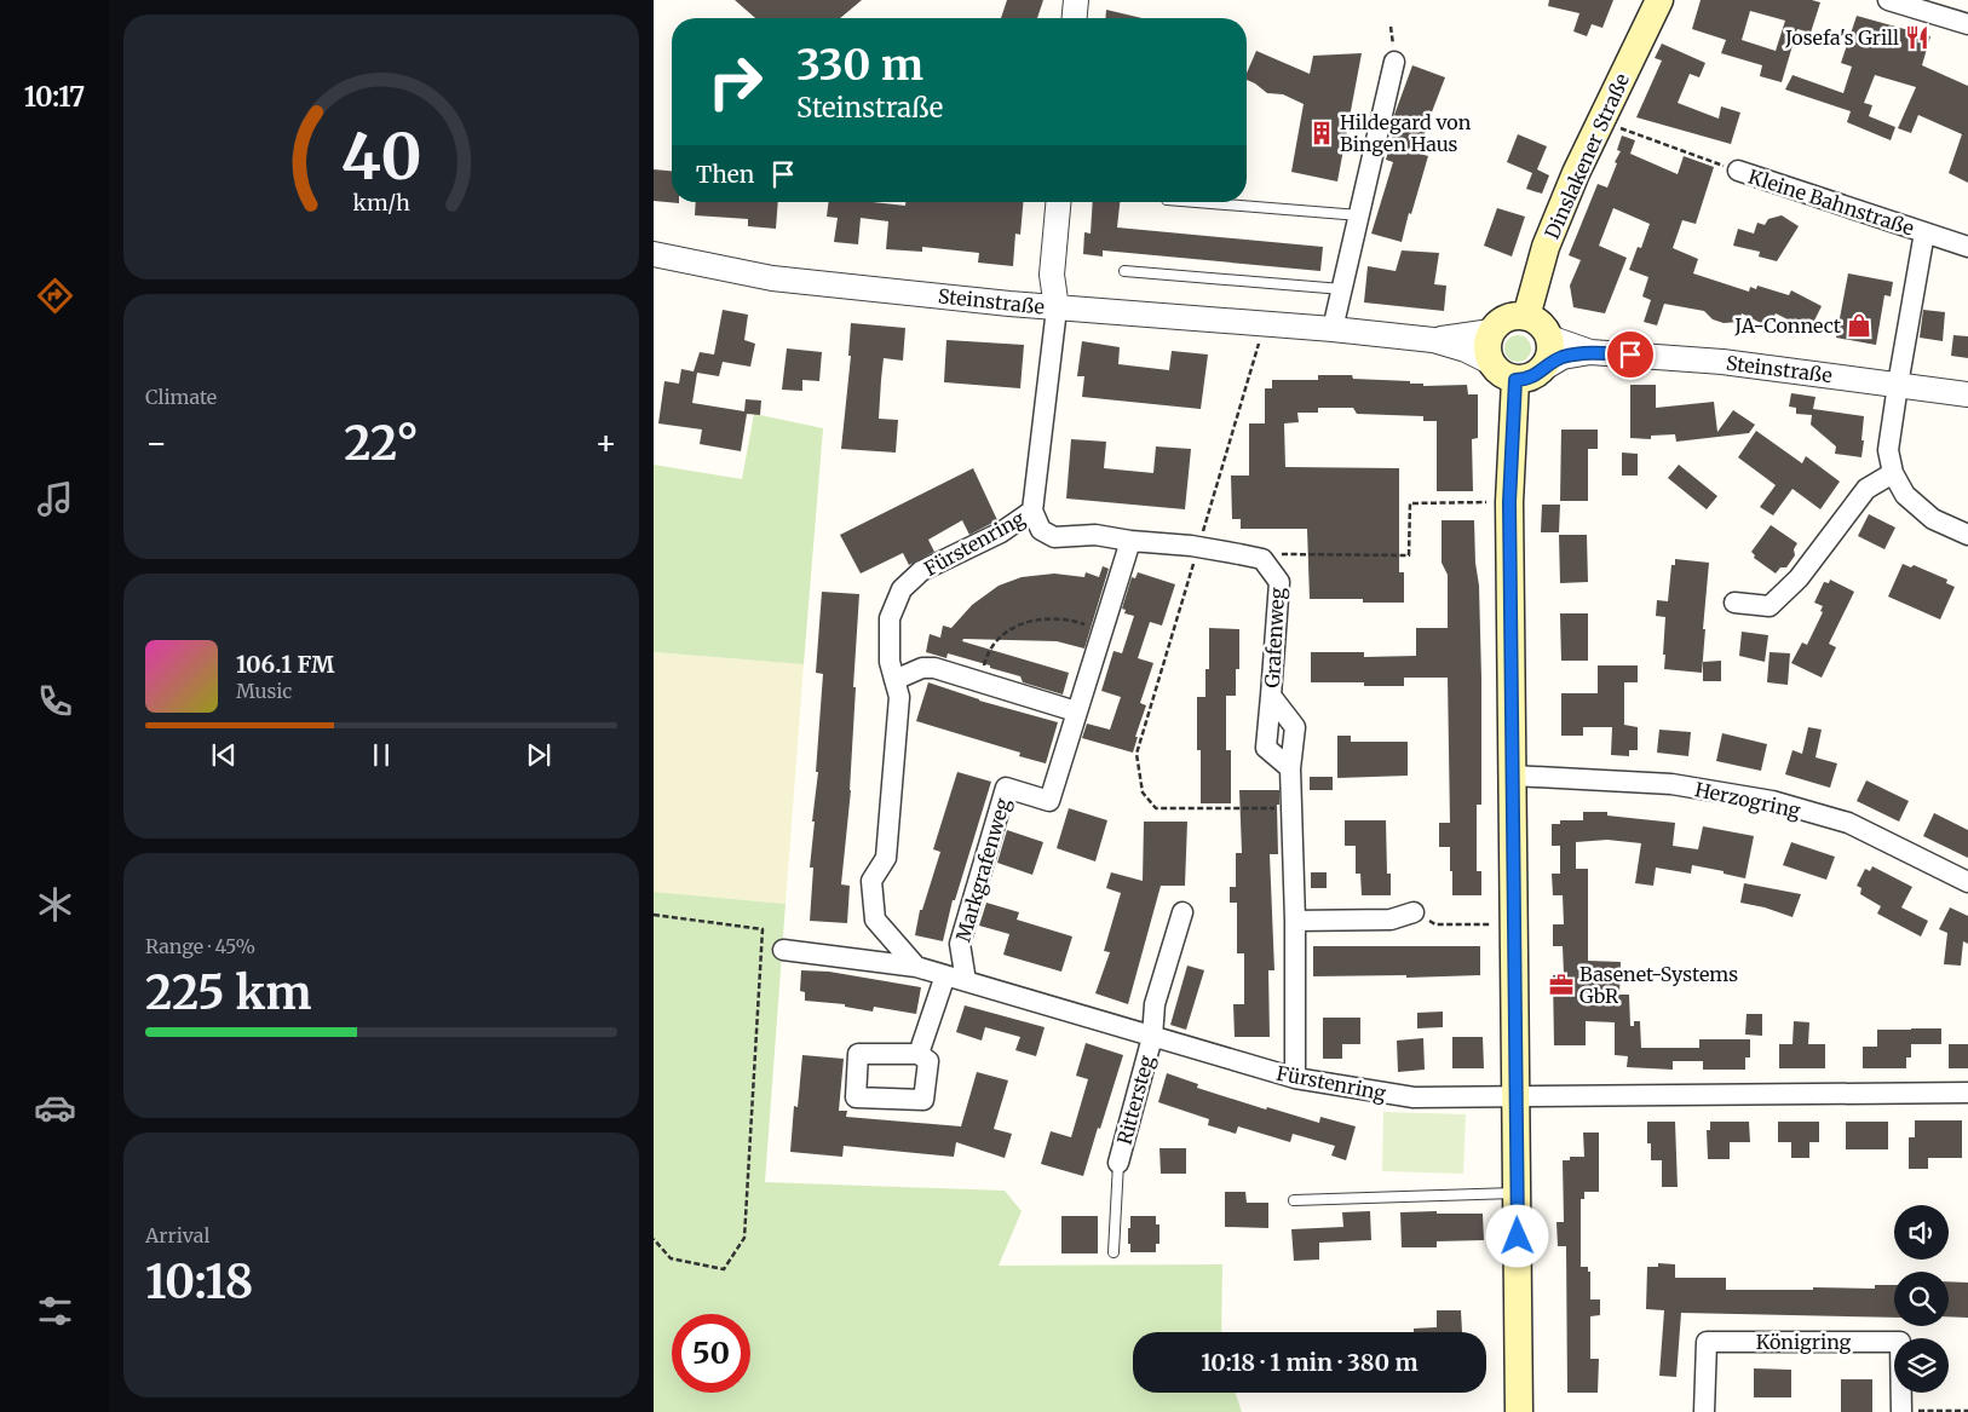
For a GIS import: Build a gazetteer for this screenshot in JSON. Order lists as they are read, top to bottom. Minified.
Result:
{"streets":{"main road":["Dinslakener Straße"],"street":["Kleine Bahnstraße","Steinstraße","Fürstenring","Grafenweg","Herzogring","Markgrafenweg","Rittersteg","Königring"]},"crossings":[["Dinslakener Straße","Steinstraße"],["Kleine Bahnstraße","Steinstraße"],["Steinstraße","Fürstenring"],["Fürstenring","Grafenweg"],["Fürstenring","Markgrafenweg"],["Fürstenring","Rittersteg"],["Grafenweg","Markgrafenweg"]],"places":{"restaurant":["Josefa's Grill"],"building":["Hildegard von Bingen Haus"],"shop":["JA-Connect"],"office":["Basenet-Systems GbR"]},"page":{"tabs":"10:17","turn":["330 m","Steinstraße"],"then":"Then","tile":["Climate",["Range · 45%","225 km"],["Arrival","10:18"]],"heat":["−","22°","+"],"song":["106.1 FM","Music"],"limit":"50","trip":"10:18 · 1 min · 380 m","gauge":["40","km/h"]}}
